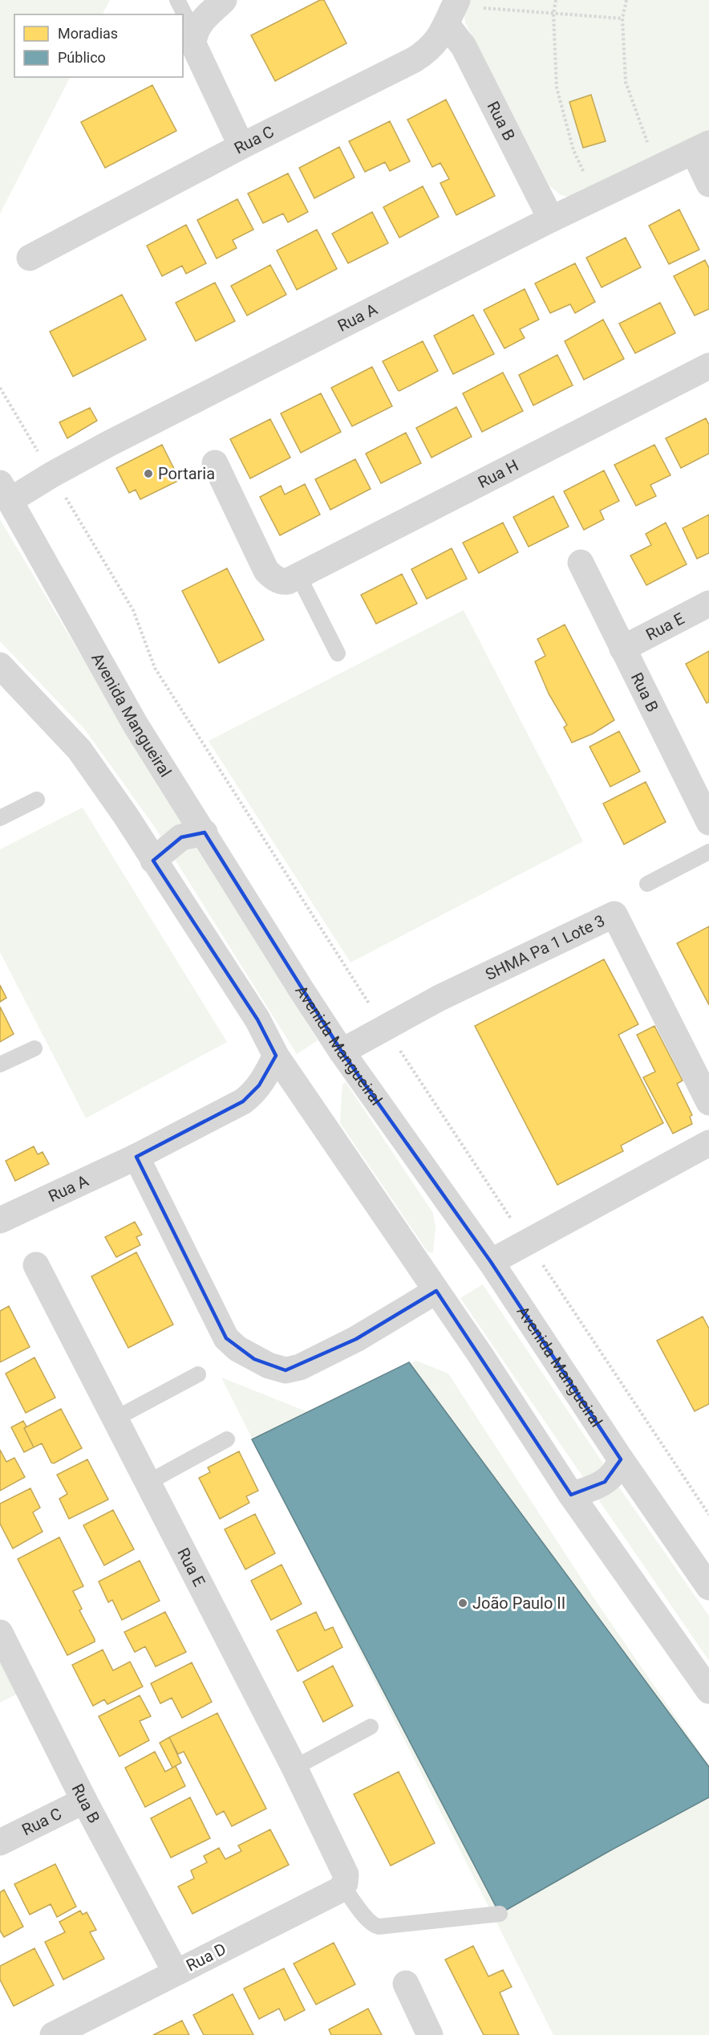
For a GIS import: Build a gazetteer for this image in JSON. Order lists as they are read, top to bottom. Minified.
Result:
{"streets":{"street":["Rua B","Rua C","Rua A","Rua H","Rua E","Avenida Mangueiral","SHMA Pa 1 Lote 3","Rua D"]},"crossings":[["Rua B","Rua C"],["Rua B","Rua A"],["Rua B","Rua E"],["Rua B","Rua D"],["Rua A","Avenida Mangueiral"],["Rua E","Rua D"],["Avenida Mangueiral","SHMA Pa 1 Lote 3"]],"places":["Portaria","João Paulo II"],"legend":["Moradias","Público"]}
